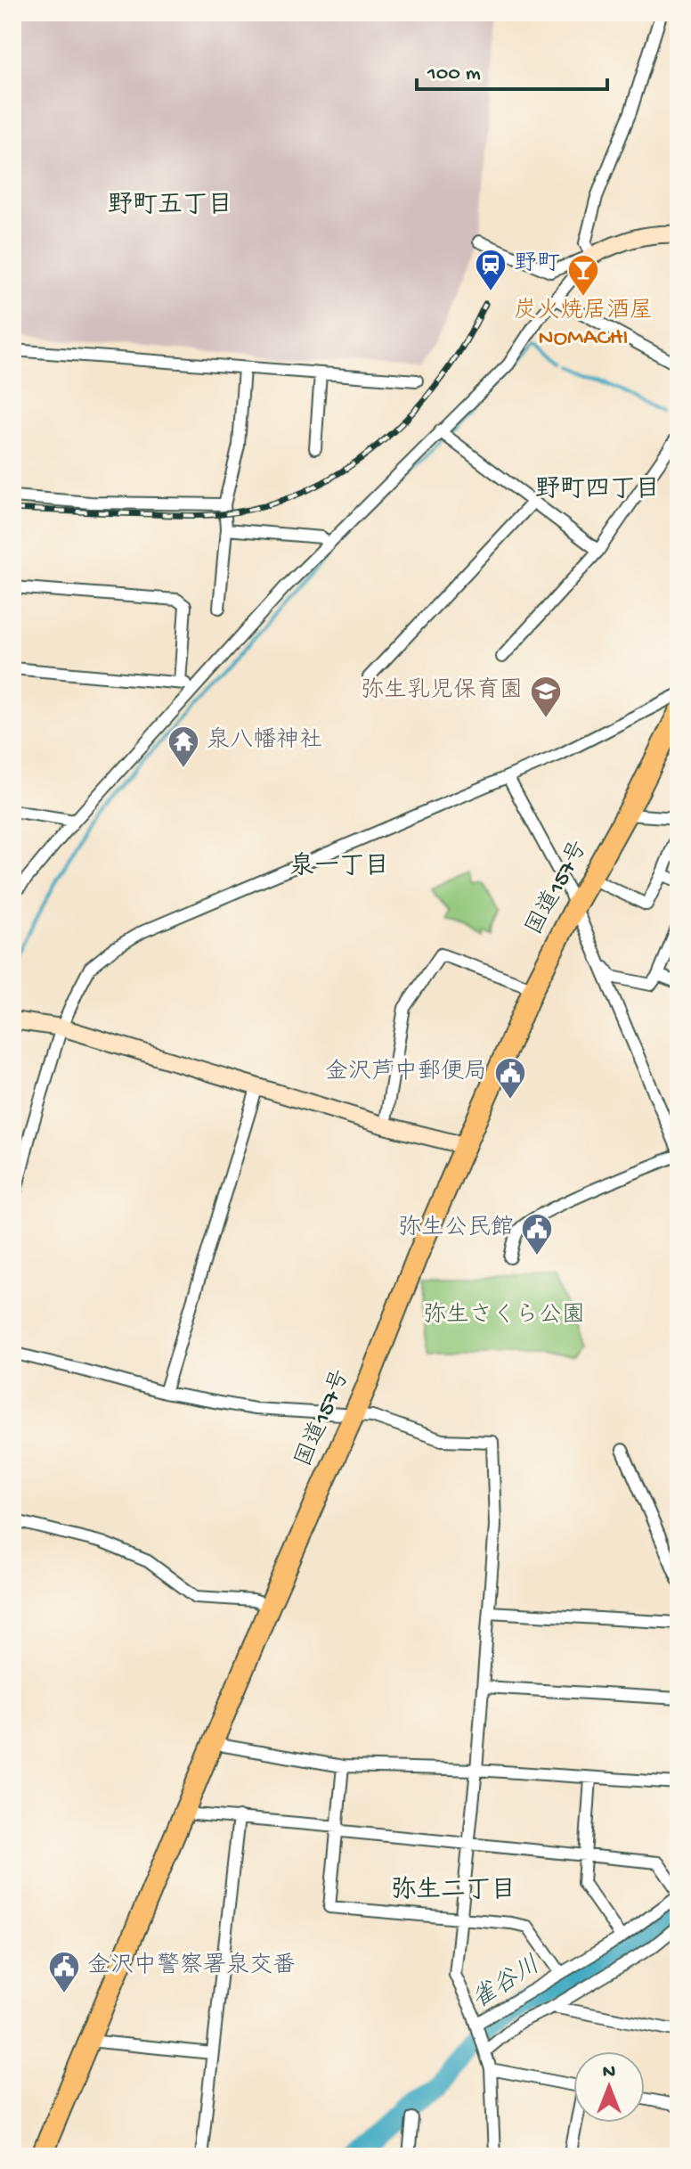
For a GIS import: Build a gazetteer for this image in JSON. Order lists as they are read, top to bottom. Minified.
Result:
{"streets":{"highway":["国道157号"]},"districts":["野町五丁目","野町四丁目","泉一丁目","弥生二丁目"],"water":["雀谷川"],"parks":["弥生さくら公園"],"places":{"station":["野町"],"bar":["炭火焼居酒屋 NOMACHI"],"school or university":["弥生乳児保育園"],"temple":["泉八幡神社"],"public building":["金沢芦中郵便局","弥生公民館","金沢中警察署泉交番"]},"scale_bar":"100 m","north":"top"}
